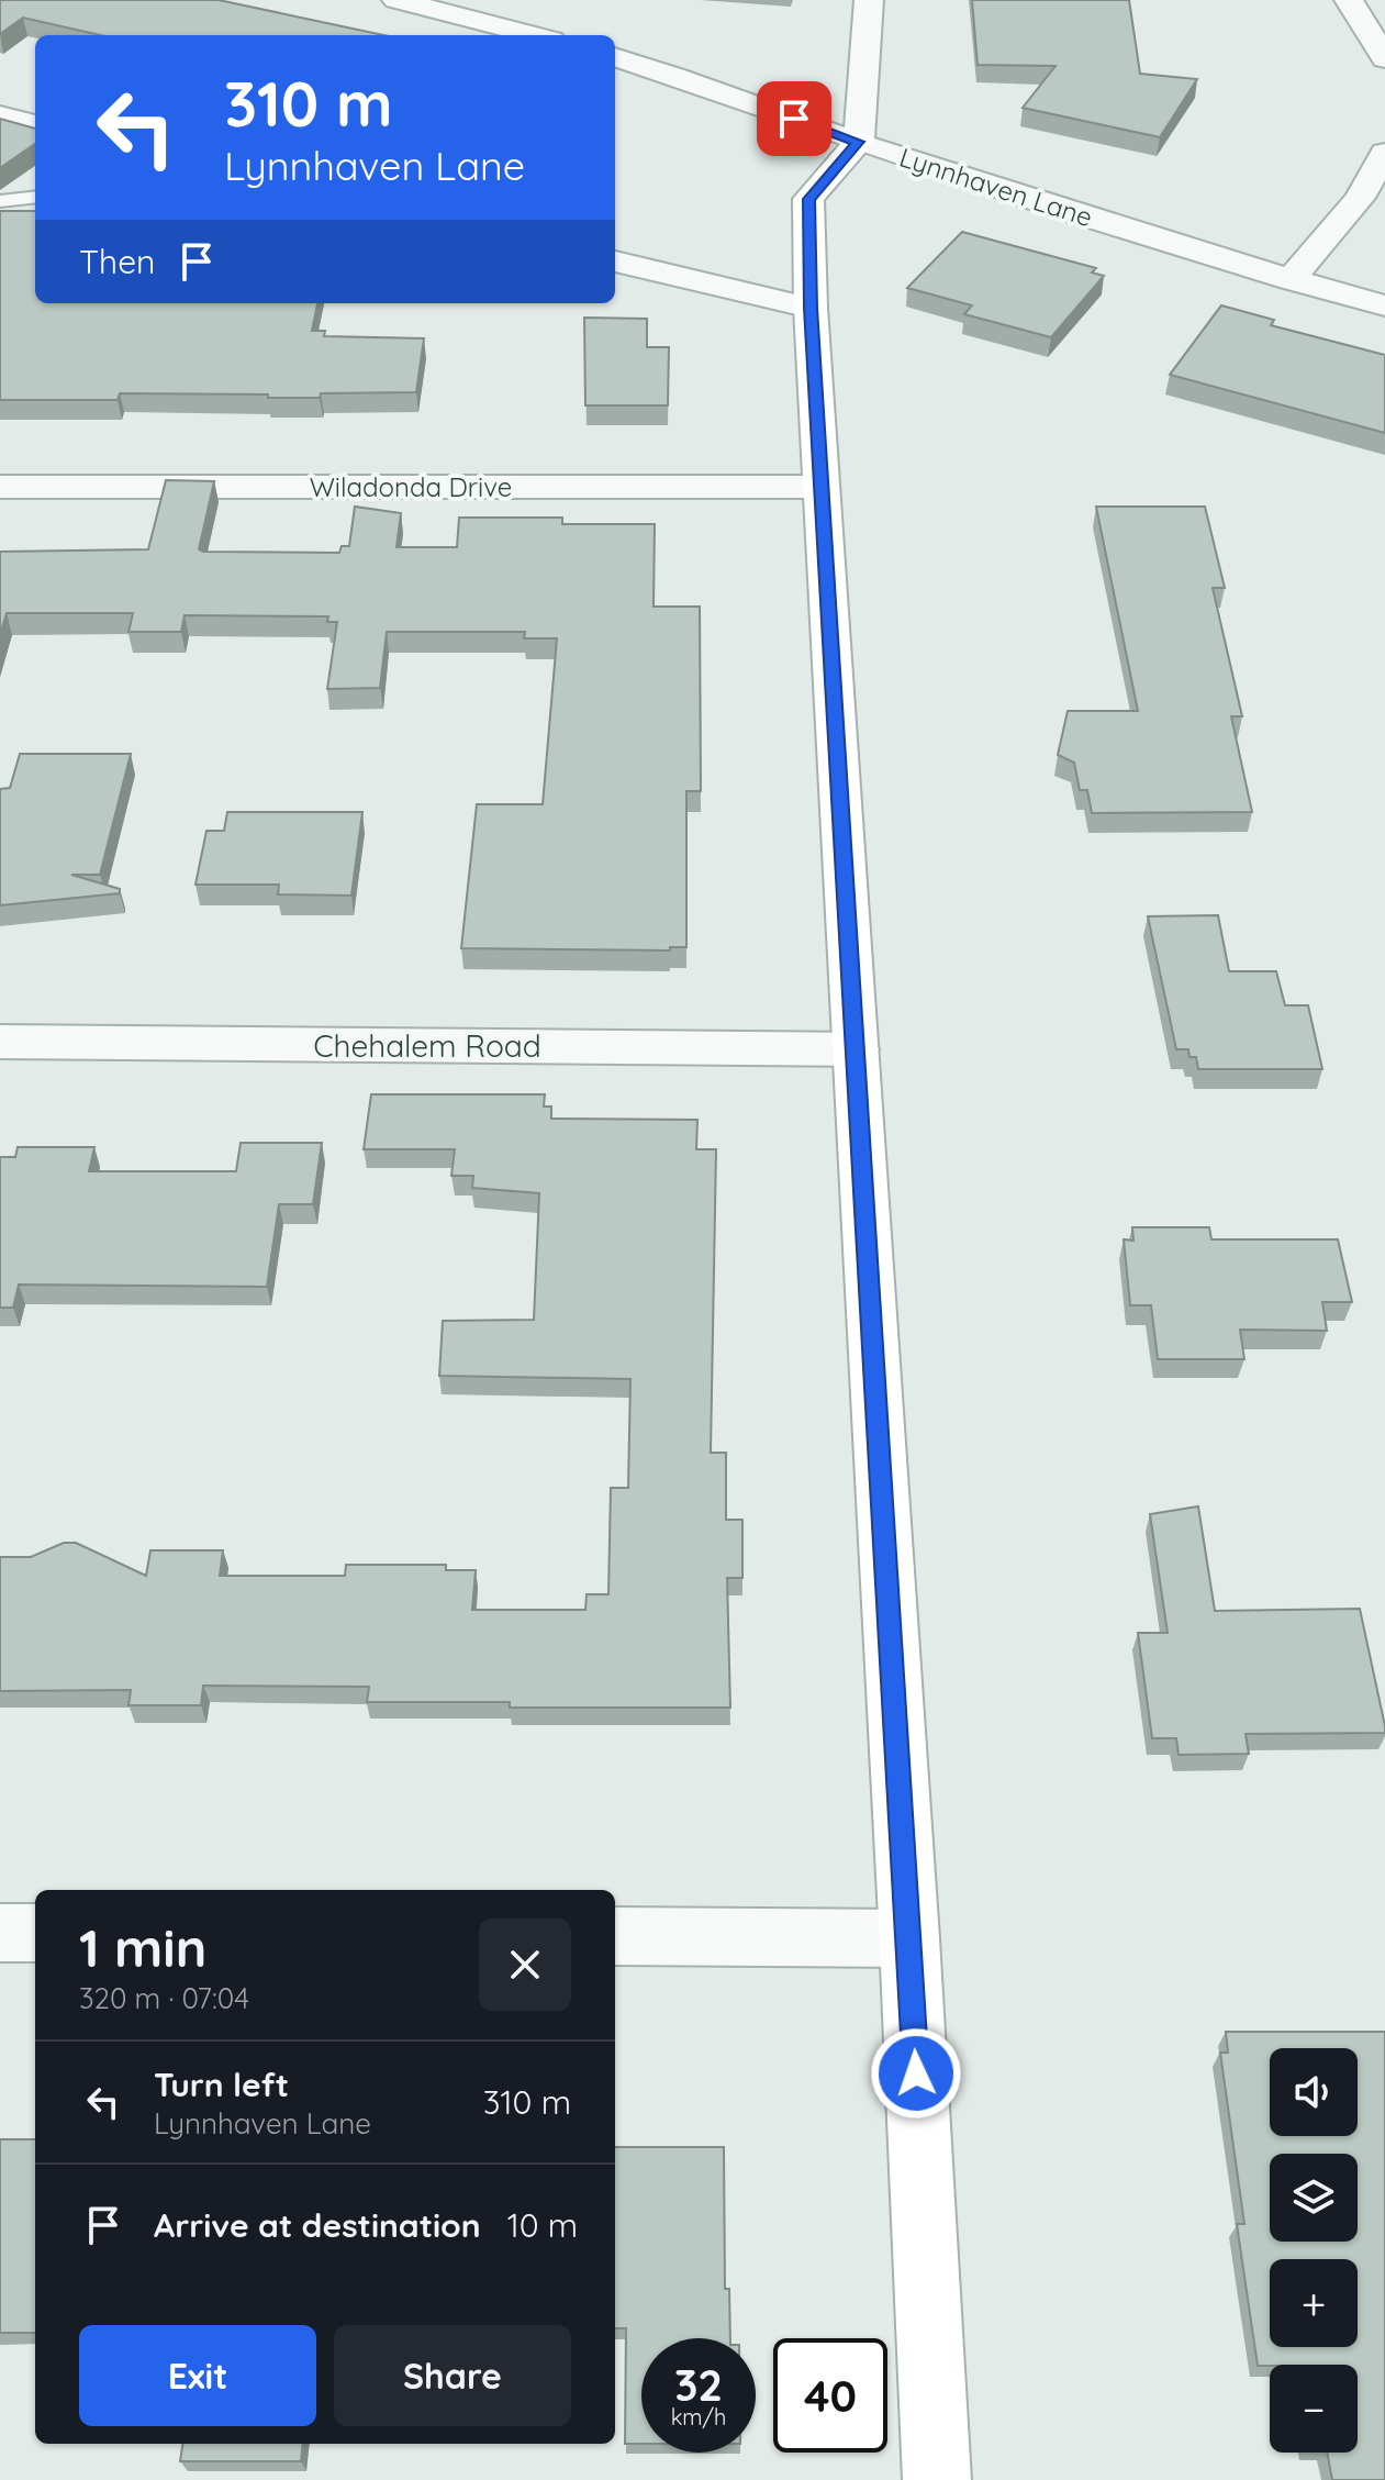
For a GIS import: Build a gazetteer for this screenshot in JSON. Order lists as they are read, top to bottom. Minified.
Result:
{"streets":{"street":["Lynnhaven Lane","Wiladonda Drive","Chehalem Road"]},"page":{"turn":["310 m","Lynnhaven Lane"],"then":"Then","heading":["1 min","320 m · 07:04"],"list":[{"name":"Turn left","note":"Lynnhaven Lane","value":"310 m"},{"name":"Arrive at destination","value":"10 m"}],"map_buttons":["+","−"],"buttons":["Exit","Share"],"speed":"32 km/h","limit":"40"}}
